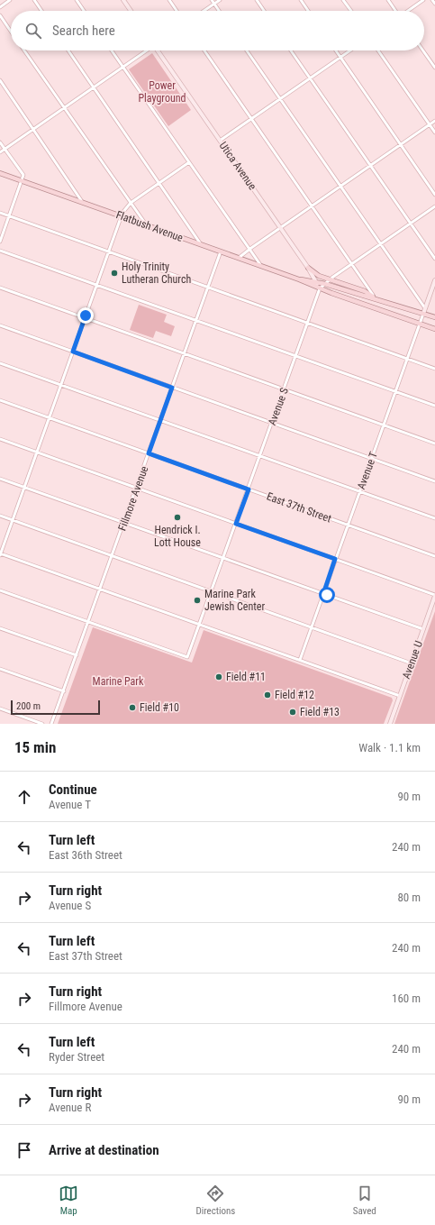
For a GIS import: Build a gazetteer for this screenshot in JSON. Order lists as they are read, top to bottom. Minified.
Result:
{"streets":{"main road":["Utica Avenue","Flatbush Avenue","Avenue T","Avenue U"],"street":["Avenue S","Fillmore Avenue","East 37th Street"]},"crossings":[["Utica Avenue","Flatbush Avenue"],["Utica Avenue","Avenue S"],["Flatbush Avenue","Avenue S"],["Flatbush Avenue","Avenue T"],["Flatbush Avenue","Fillmore Avenue"],["Avenue S","Fillmore Avenue"],["Avenue S","East 37th Street"],["Avenue T","East 37th Street"],["Fillmore Avenue","East 37th Street"]],"parks":["Power Playground","Marine Park"],"places":["Holy Trinity Lutheran Church","Hendrick I. Lott House","Marine Park Jewish Center","Field #11","Field #12","Field #10","Field #13"],"scale_bar":"200 m","page":{"search":"Search here","scale":"200 m","heading":["15 min","Walk · 1.1 km"],"list":[["Continue","Avenue T","90 m"],["Turn left","East 36th Street","240 m"],["Turn right","Avenue S","80 m"],["Turn left","East 37th Street","240 m"],["Turn right","Fillmore Avenue","160 m"],["Turn left","Ryder Street","240 m"],["Turn right","Avenue R","90 m"],"Arrive at destination"],"nav":["Map","Directions","Saved"]}}
